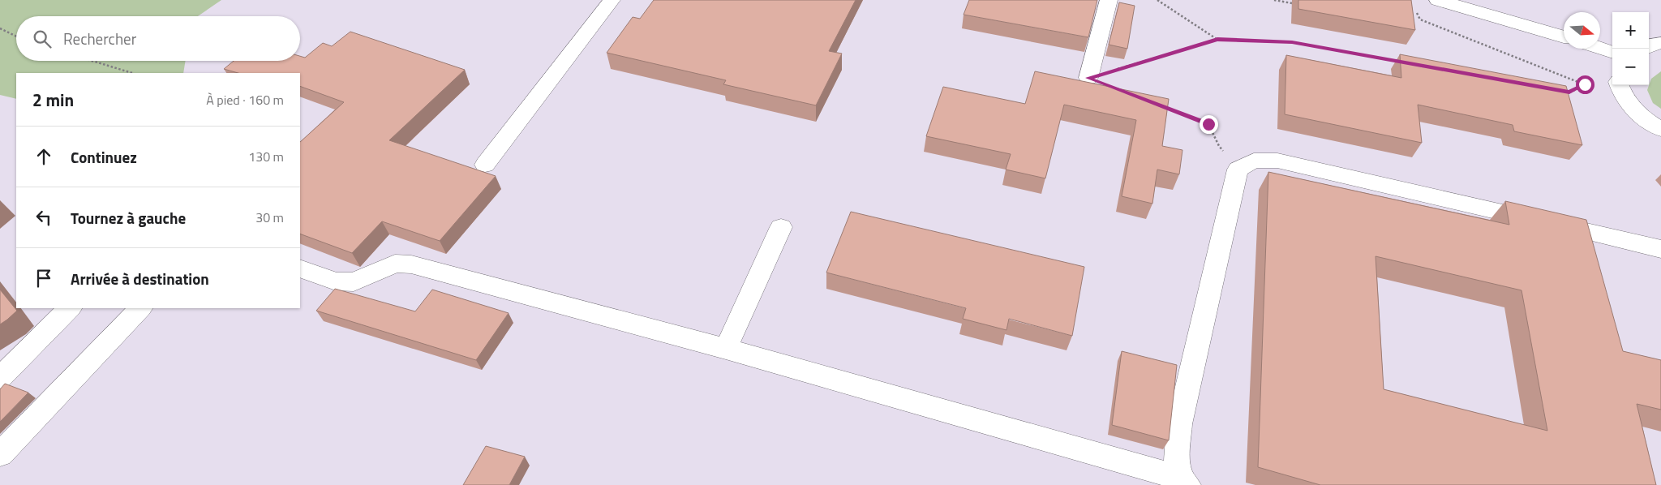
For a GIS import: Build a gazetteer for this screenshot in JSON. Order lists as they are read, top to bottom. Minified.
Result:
{"north":"right","page":{"map_buttons":["+","−"],"search":"Rechercher","heading":["2 min","À pied · 160 m"],"list":[["Continuez","130 m"],["Tournez à gauche","30 m"],"Arrivée à destination"]}}
